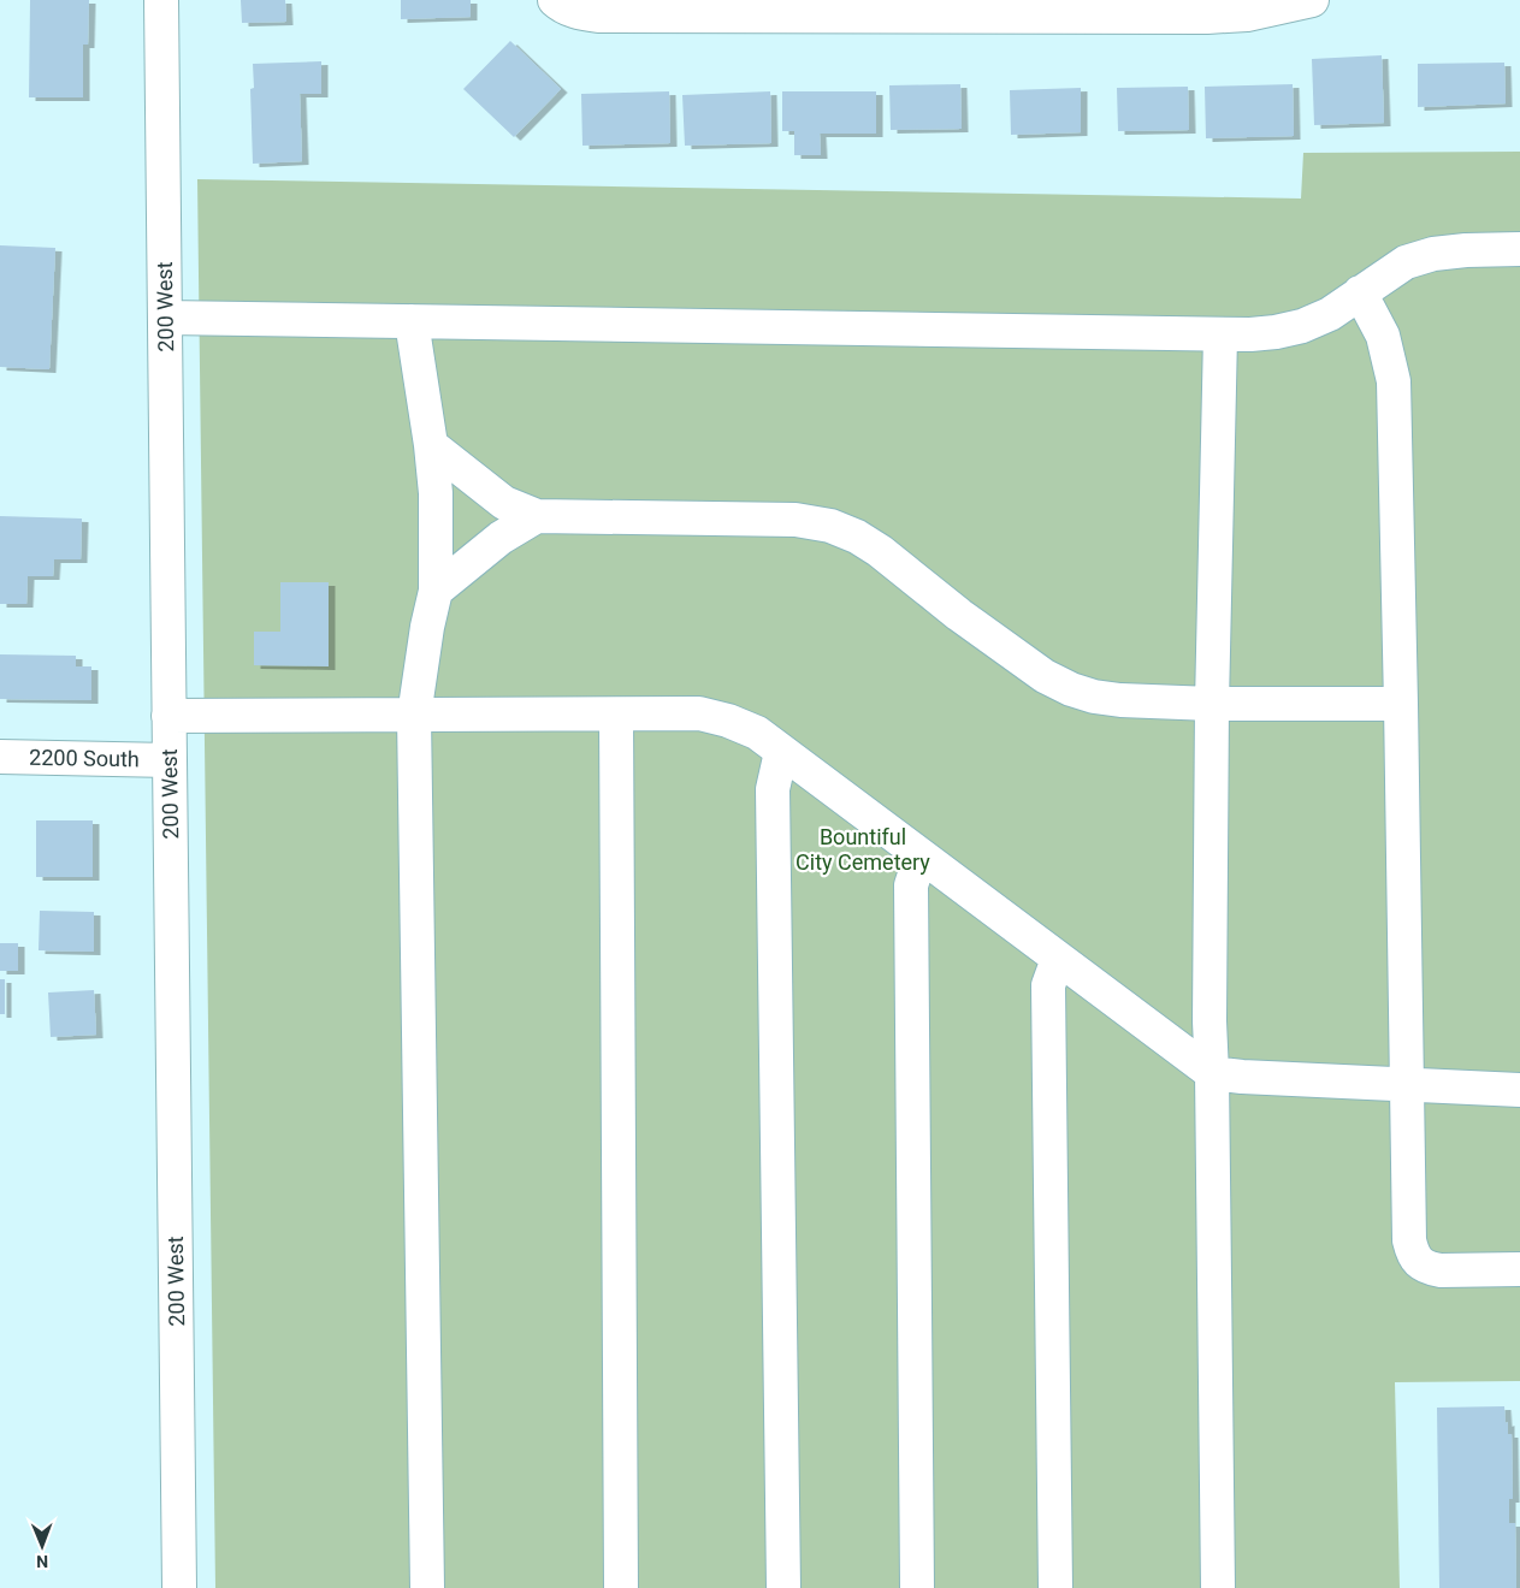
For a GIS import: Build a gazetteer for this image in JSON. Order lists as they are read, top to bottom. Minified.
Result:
{"streets":{"street":["200 West","2200 South"]},"crossings":[["200 West","2200 South"]],"parks":["Bountiful City Cemetery"],"north":"bottom"}
